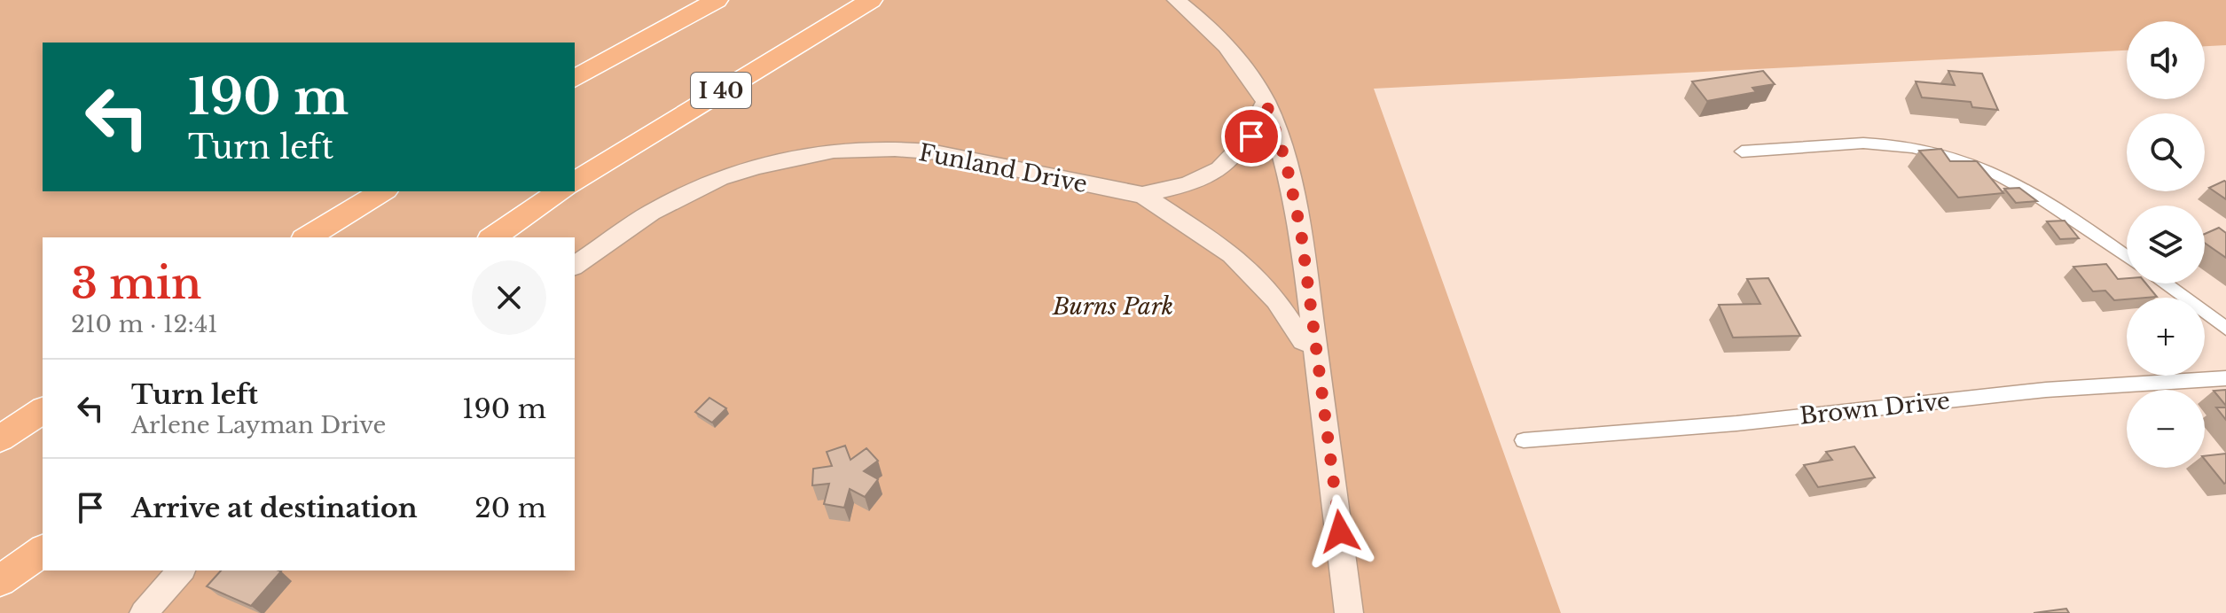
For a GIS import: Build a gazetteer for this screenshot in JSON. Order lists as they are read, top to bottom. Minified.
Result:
{"streets":{"highway":["I 40"],"street":["Funland Drive","Brown Drive"]},"parks":["Burns Park"],"page":{"map_buttons":["+","−"],"turn":["190 m","Turn left"],"heading":["3 min","210 m · 12:41"],"list":[{"name":"Turn left","note":"Arlene Layman Drive","value":"190 m"},{"name":"Arrive at destination","value":"20 m"}]}}
